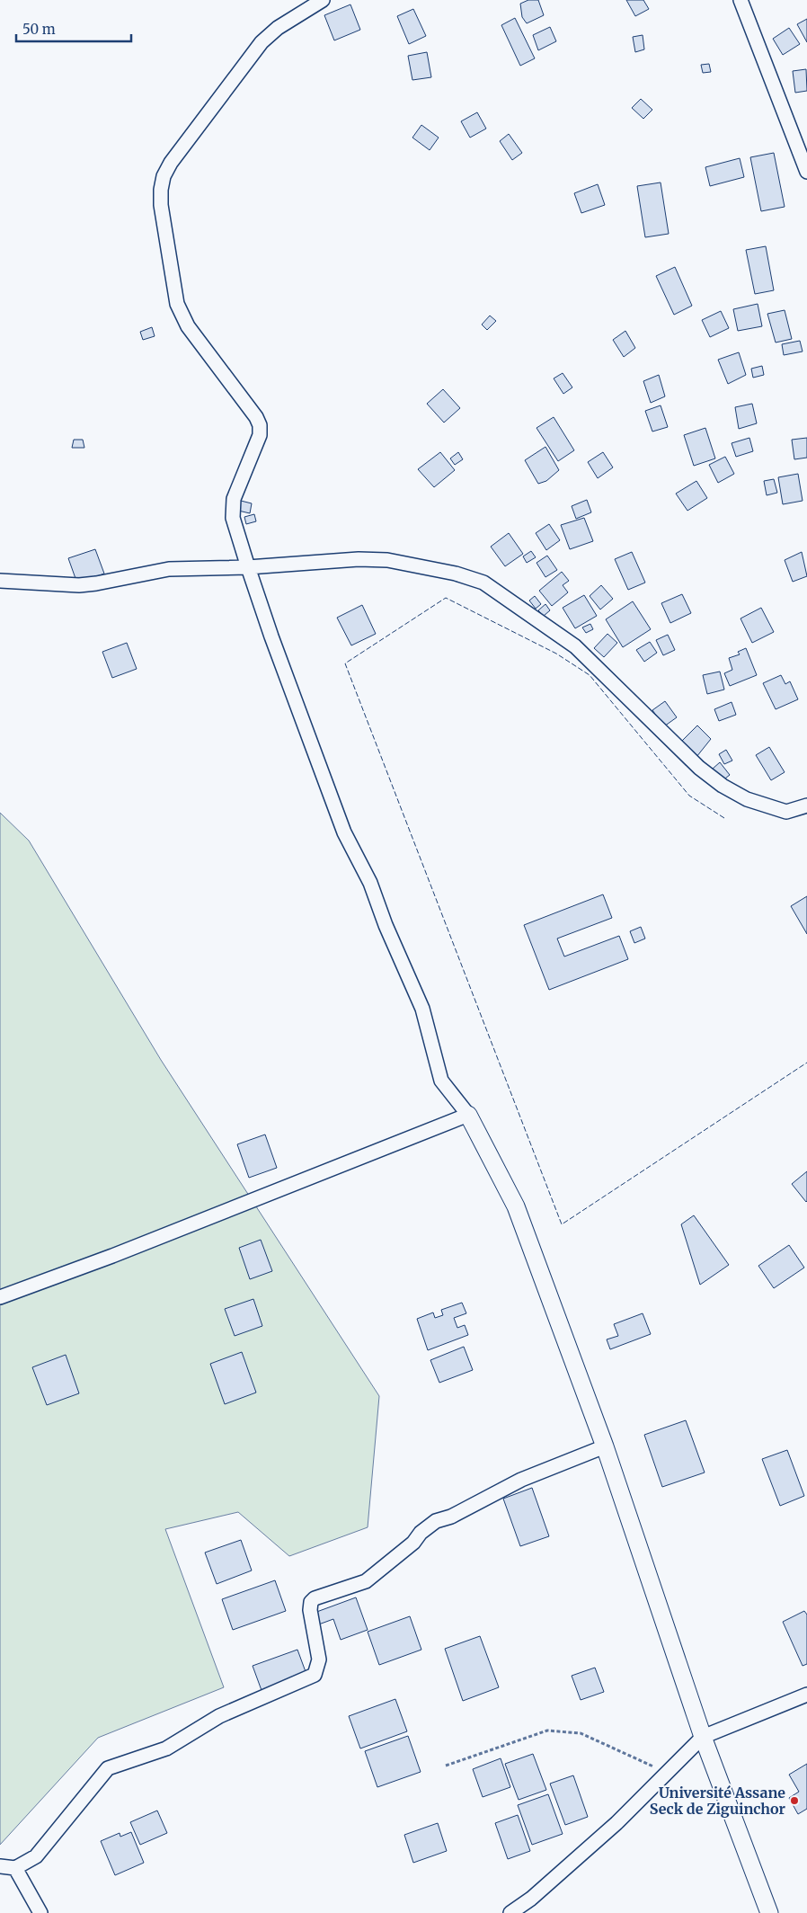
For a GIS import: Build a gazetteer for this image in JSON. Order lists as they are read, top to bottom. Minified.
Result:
{"places":["Université Assane Seck de Ziguinchor"],"scale_bar":"50 m"}
